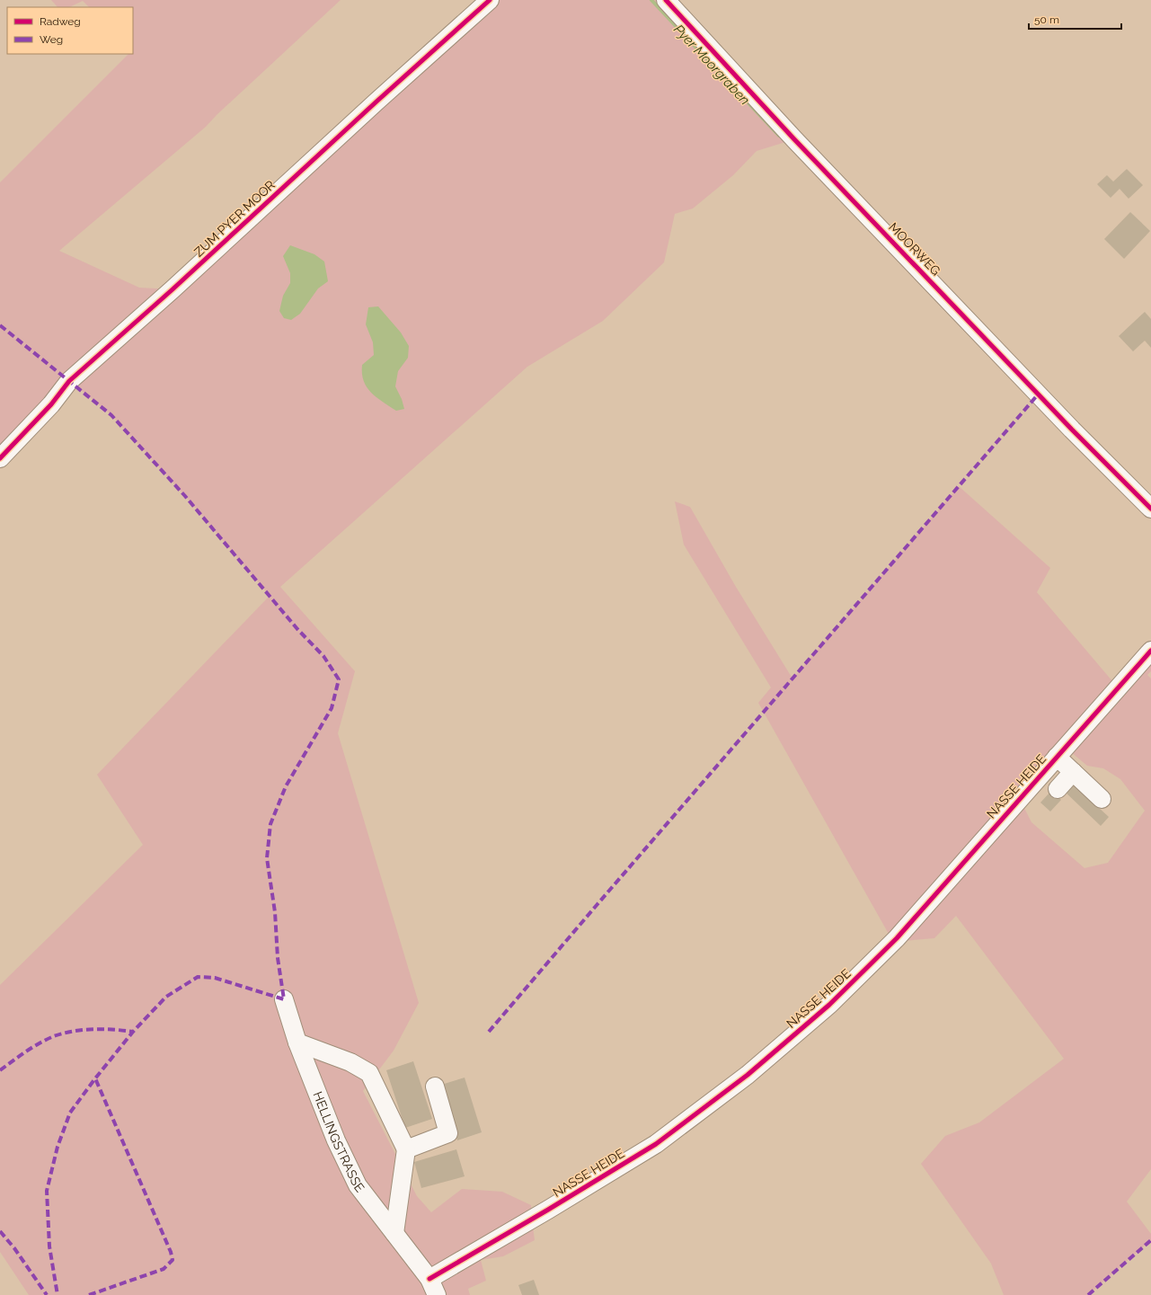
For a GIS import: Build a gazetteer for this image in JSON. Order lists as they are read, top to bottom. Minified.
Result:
{"streets":{"street":["ZUM PYER MOOR","MOORWEG","NASSE HEIDE","HELLINGSTRASSE"]},"crossings":[["NASSE HEIDE","HELLINGSTRASSE"]],"water":["Pyer Moorgraben"],"legend":["Radweg","Weg"],"scale_bar":"50 m"}
